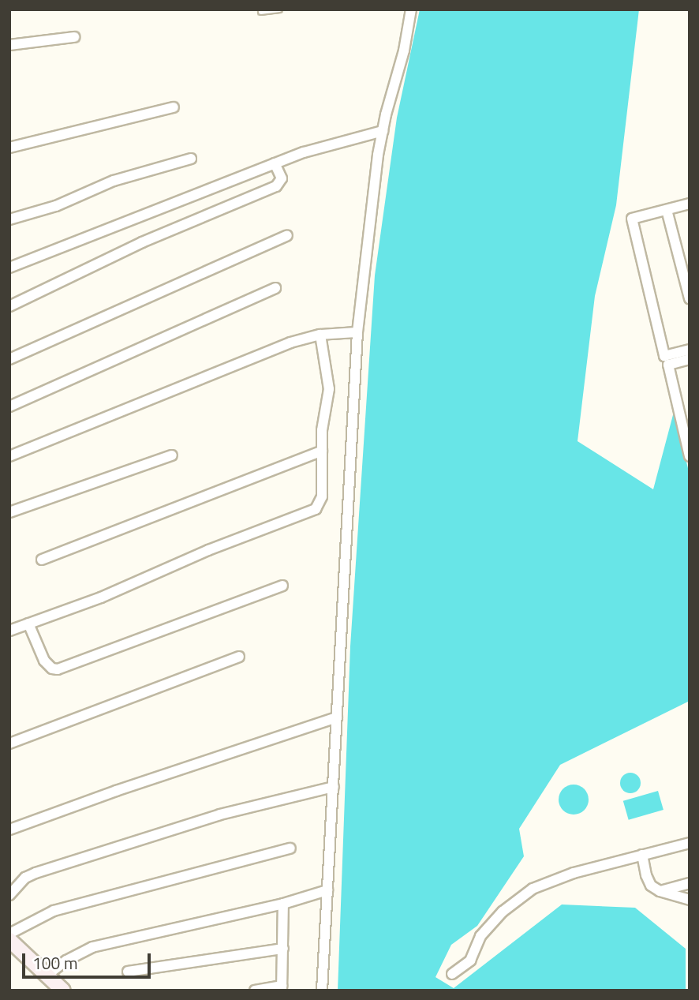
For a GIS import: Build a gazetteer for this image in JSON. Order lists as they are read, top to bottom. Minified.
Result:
{"scale_bar":"100 m"}
